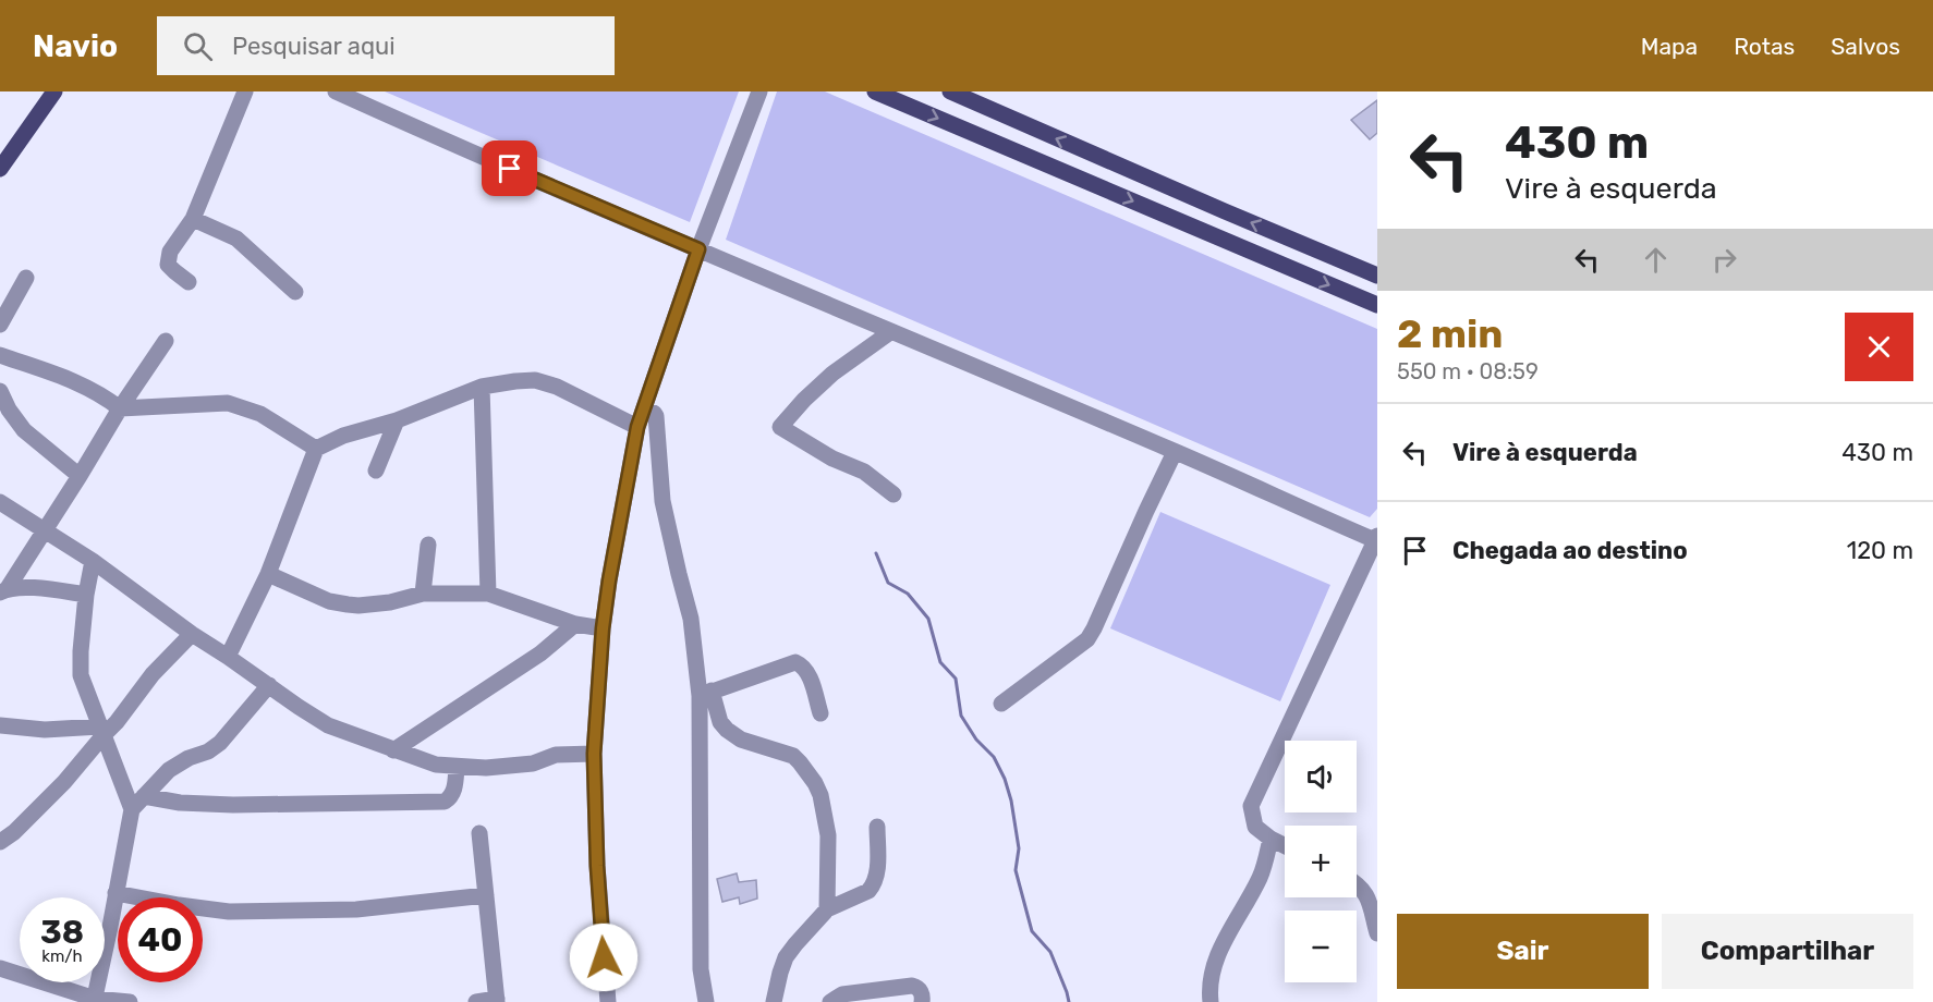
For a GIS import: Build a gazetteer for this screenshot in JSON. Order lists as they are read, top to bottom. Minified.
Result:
{"page":{"header":"Navio","search":"Pesquisar aqui","nav":["Mapa","Rotas","Salvos"],"turn":["430 m","Vire à esquerda"],"heading":["2 min","550 m · 08:59"],"list":[{"name":"Vire à esquerda","value":"430 m"},{"name":"Chegada ao destino","value":"120 m"}],"map_buttons":["+","−"],"speed":"38 km/h","limit":"40","buttons":["Sair","Compartilhar"]}}
